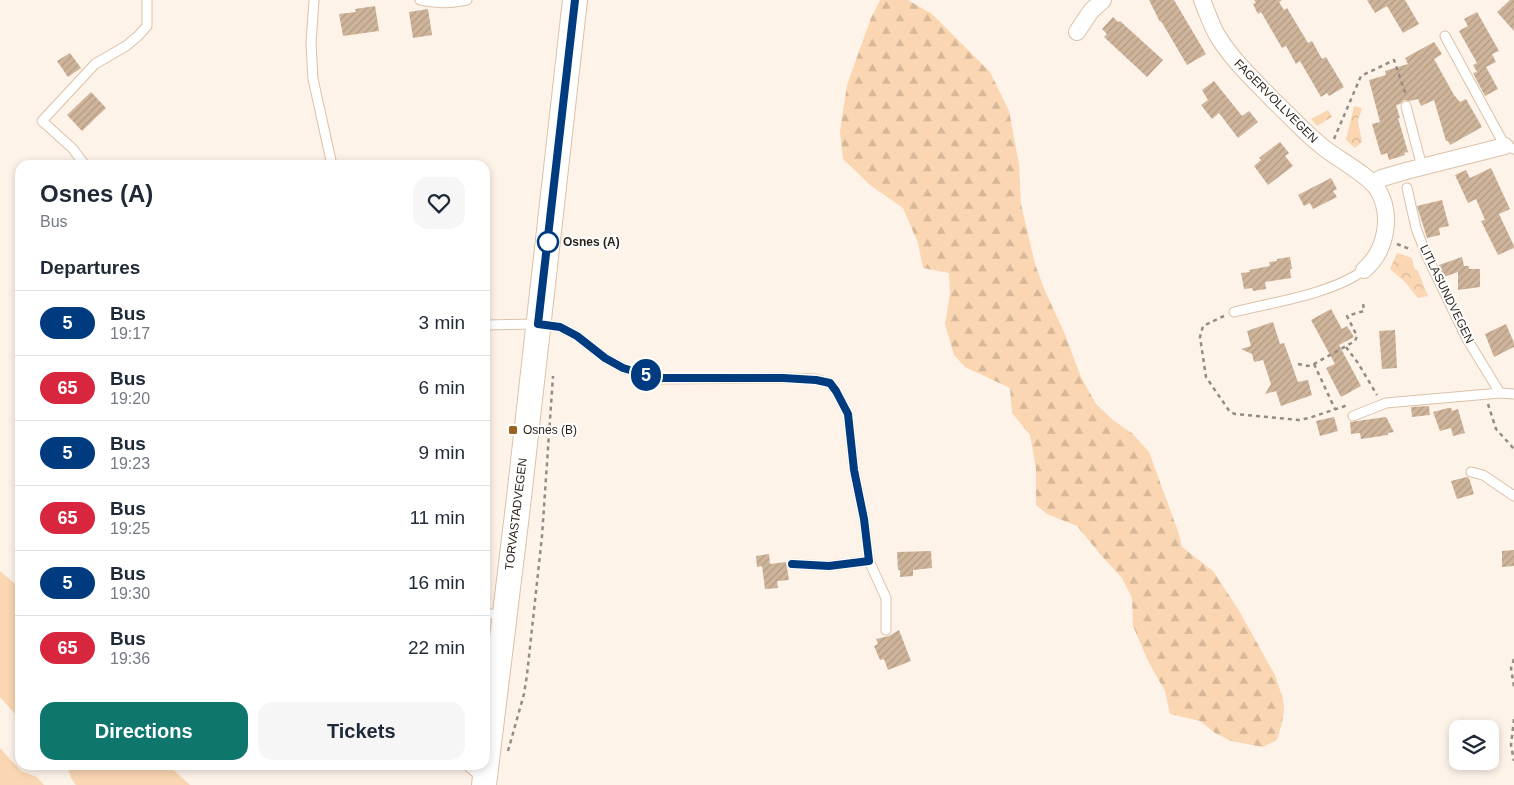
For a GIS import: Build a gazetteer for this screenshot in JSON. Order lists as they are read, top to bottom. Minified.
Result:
{"streets":{"main road":["TORVASTADVEGEN"],"street":["FAGERVOLLVEGEN"],"lane":["LITLASUNDVEGEN"]},"places":{"other":["Osnes (A)"],"transit":["Osnes (B)"]},"lines":["bus line 5"],"page":{"on_map":"5","heading":[["Osnes (A)","Bus"],"Departures"],"list":[{"mark":"5","name":"Bus","note":"19:17","value":"3 min"},{"mark":"65","name":"Bus","note":"19:20","value":"6 min"},{"mark":"5","name":"Bus","note":"19:23","value":"9 min"},{"mark":"65","name":"Bus","note":"19:25","value":"11 min"},{"mark":"5","name":"Bus","note":"19:30","value":"16 min"},{"mark":"65","name":"Bus","note":"19:36","value":"22 min"}],"buttons":["Directions","Tickets"]}}
